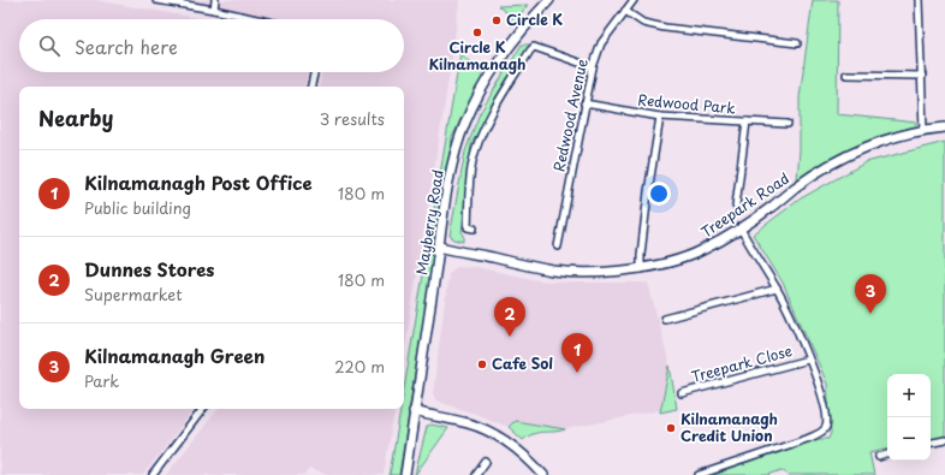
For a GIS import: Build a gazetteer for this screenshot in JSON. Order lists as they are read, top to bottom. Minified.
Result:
{"streets":{"street":["Redwood Park","Redwood Avenue","Treepark Road","Mayberry Road","Treepark Close"]},"crossings":[["Redwood Park","Redwood Avenue"],["Treepark Road","Mayberry Road"]],"places":["Circle K","Circle K Kilnamanagh","Cafe Sol","Kilnamanagh Credit Union"],"page":{"search":"Search here","heading":["Nearby","3 results"],"list":[{"mark":"1","name":"Kilnamanagh Post Office","note":"Public building","value":"180 m"},{"mark":"2","name":"Dunnes Stores","note":"Supermarket","value":"180 m"},{"mark":"3","name":"Kilnamanagh Green","note":"Park","value":"220 m"}],"pins":["3","2","1"],"map_buttons":["+","−"]}}
